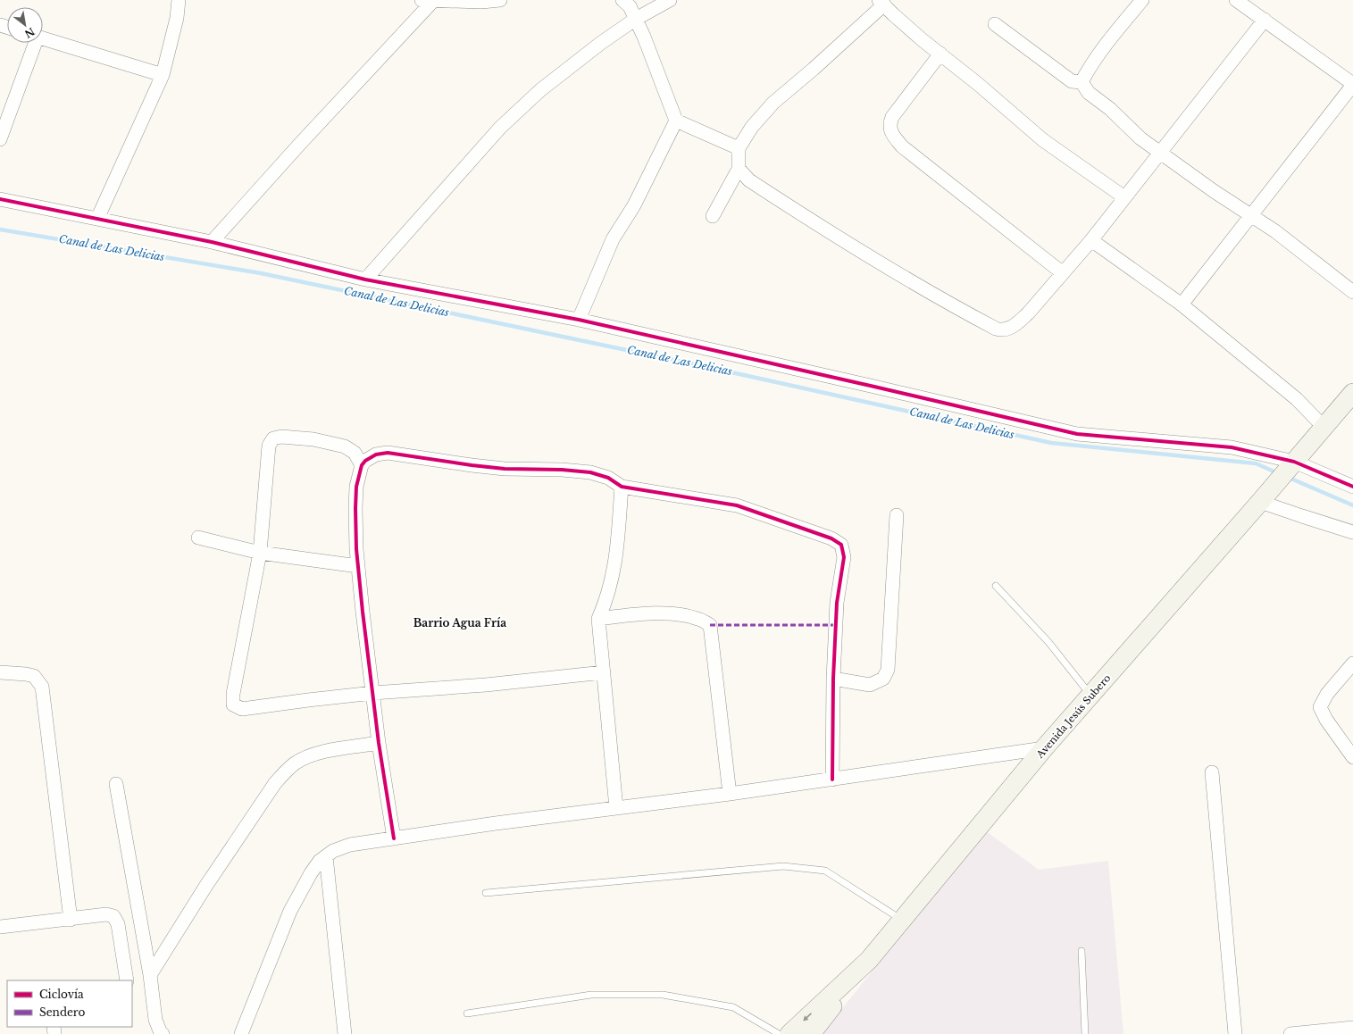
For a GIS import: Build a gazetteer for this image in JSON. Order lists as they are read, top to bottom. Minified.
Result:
{"streets":{"main road":["Avenida Jesús Subero"]},"districts":["Barrio Agua Fría"],"water":["Canal de Las Delicias"],"legend":["Ciclovía","Sendero"],"north":"bottom right"}
